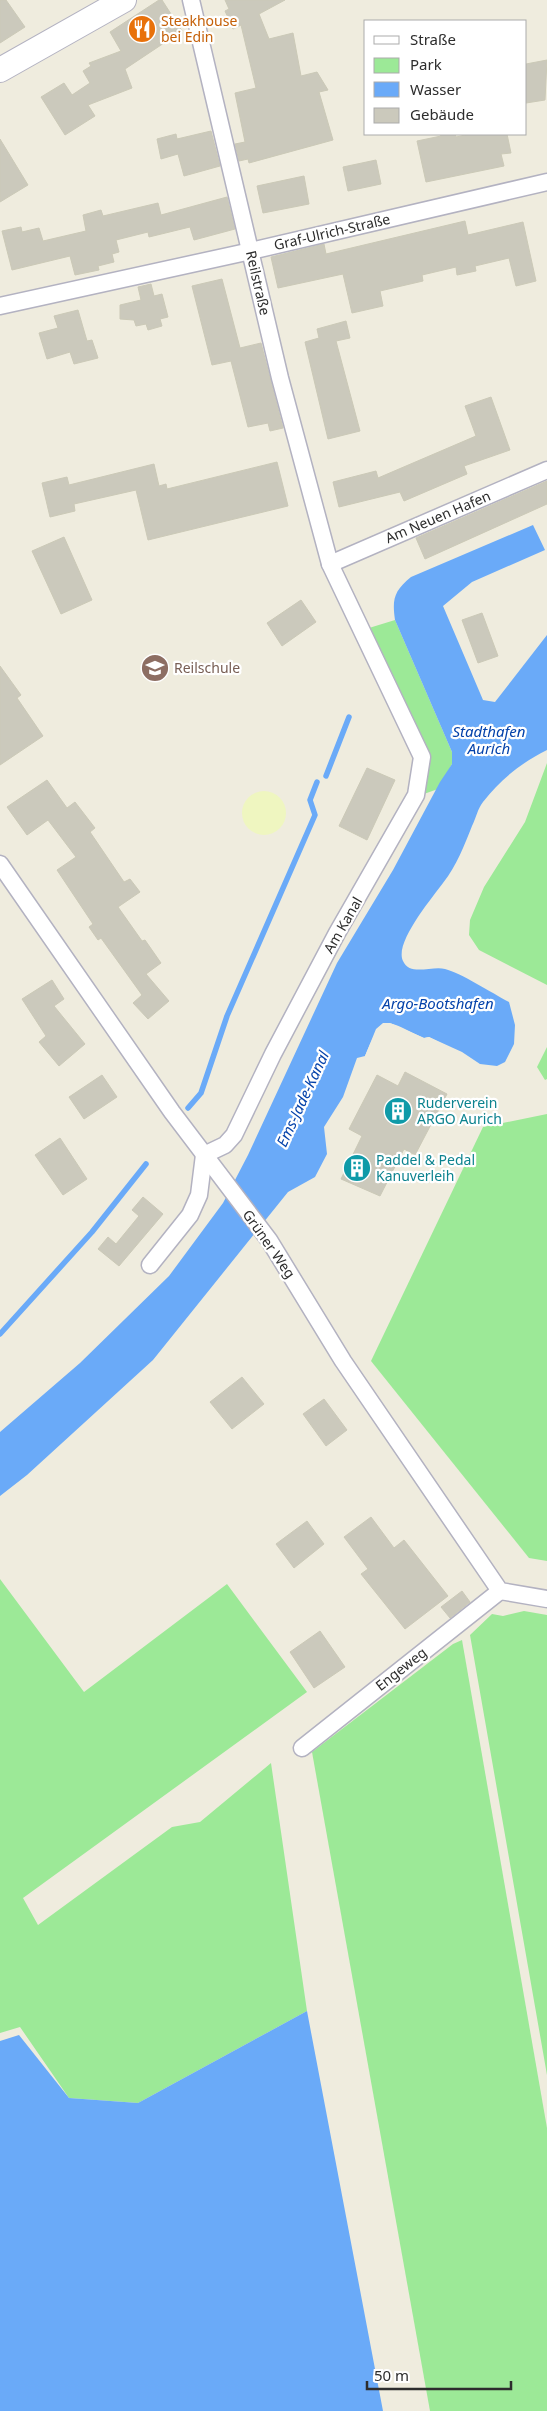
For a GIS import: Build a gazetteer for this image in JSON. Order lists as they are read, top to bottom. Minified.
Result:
{"streets":{"street":["Graf-Ulrich-Straße","Reilstraße","Am Neuen Hafen","Am Kanal","Grüner Weg","Engeweg"]},"crossings":[["Graf-Ulrich-Straße","Reilstraße"],["Reilstraße","Am Neuen Hafen"],["Reilstraße","Am Kanal"],["Am Neuen Hafen","Am Kanal"],["Am Kanal","Grüner Weg"],["Grüner Weg","Engeweg"]],"water":["Stadthafen Aurich","Argo-Bootshafen","Ems-Jade-Kanal"],"places":{"restaurant":["Steakhouse bei Edin"],"school or university":["Reilschule"],"building":["Ruderverein ARGO Aurich","Paddel & Pedal Kanuverleih"]},"legend":["Straße","Park","Wasser","Gebäude"],"scale_bar":"50 m"}
